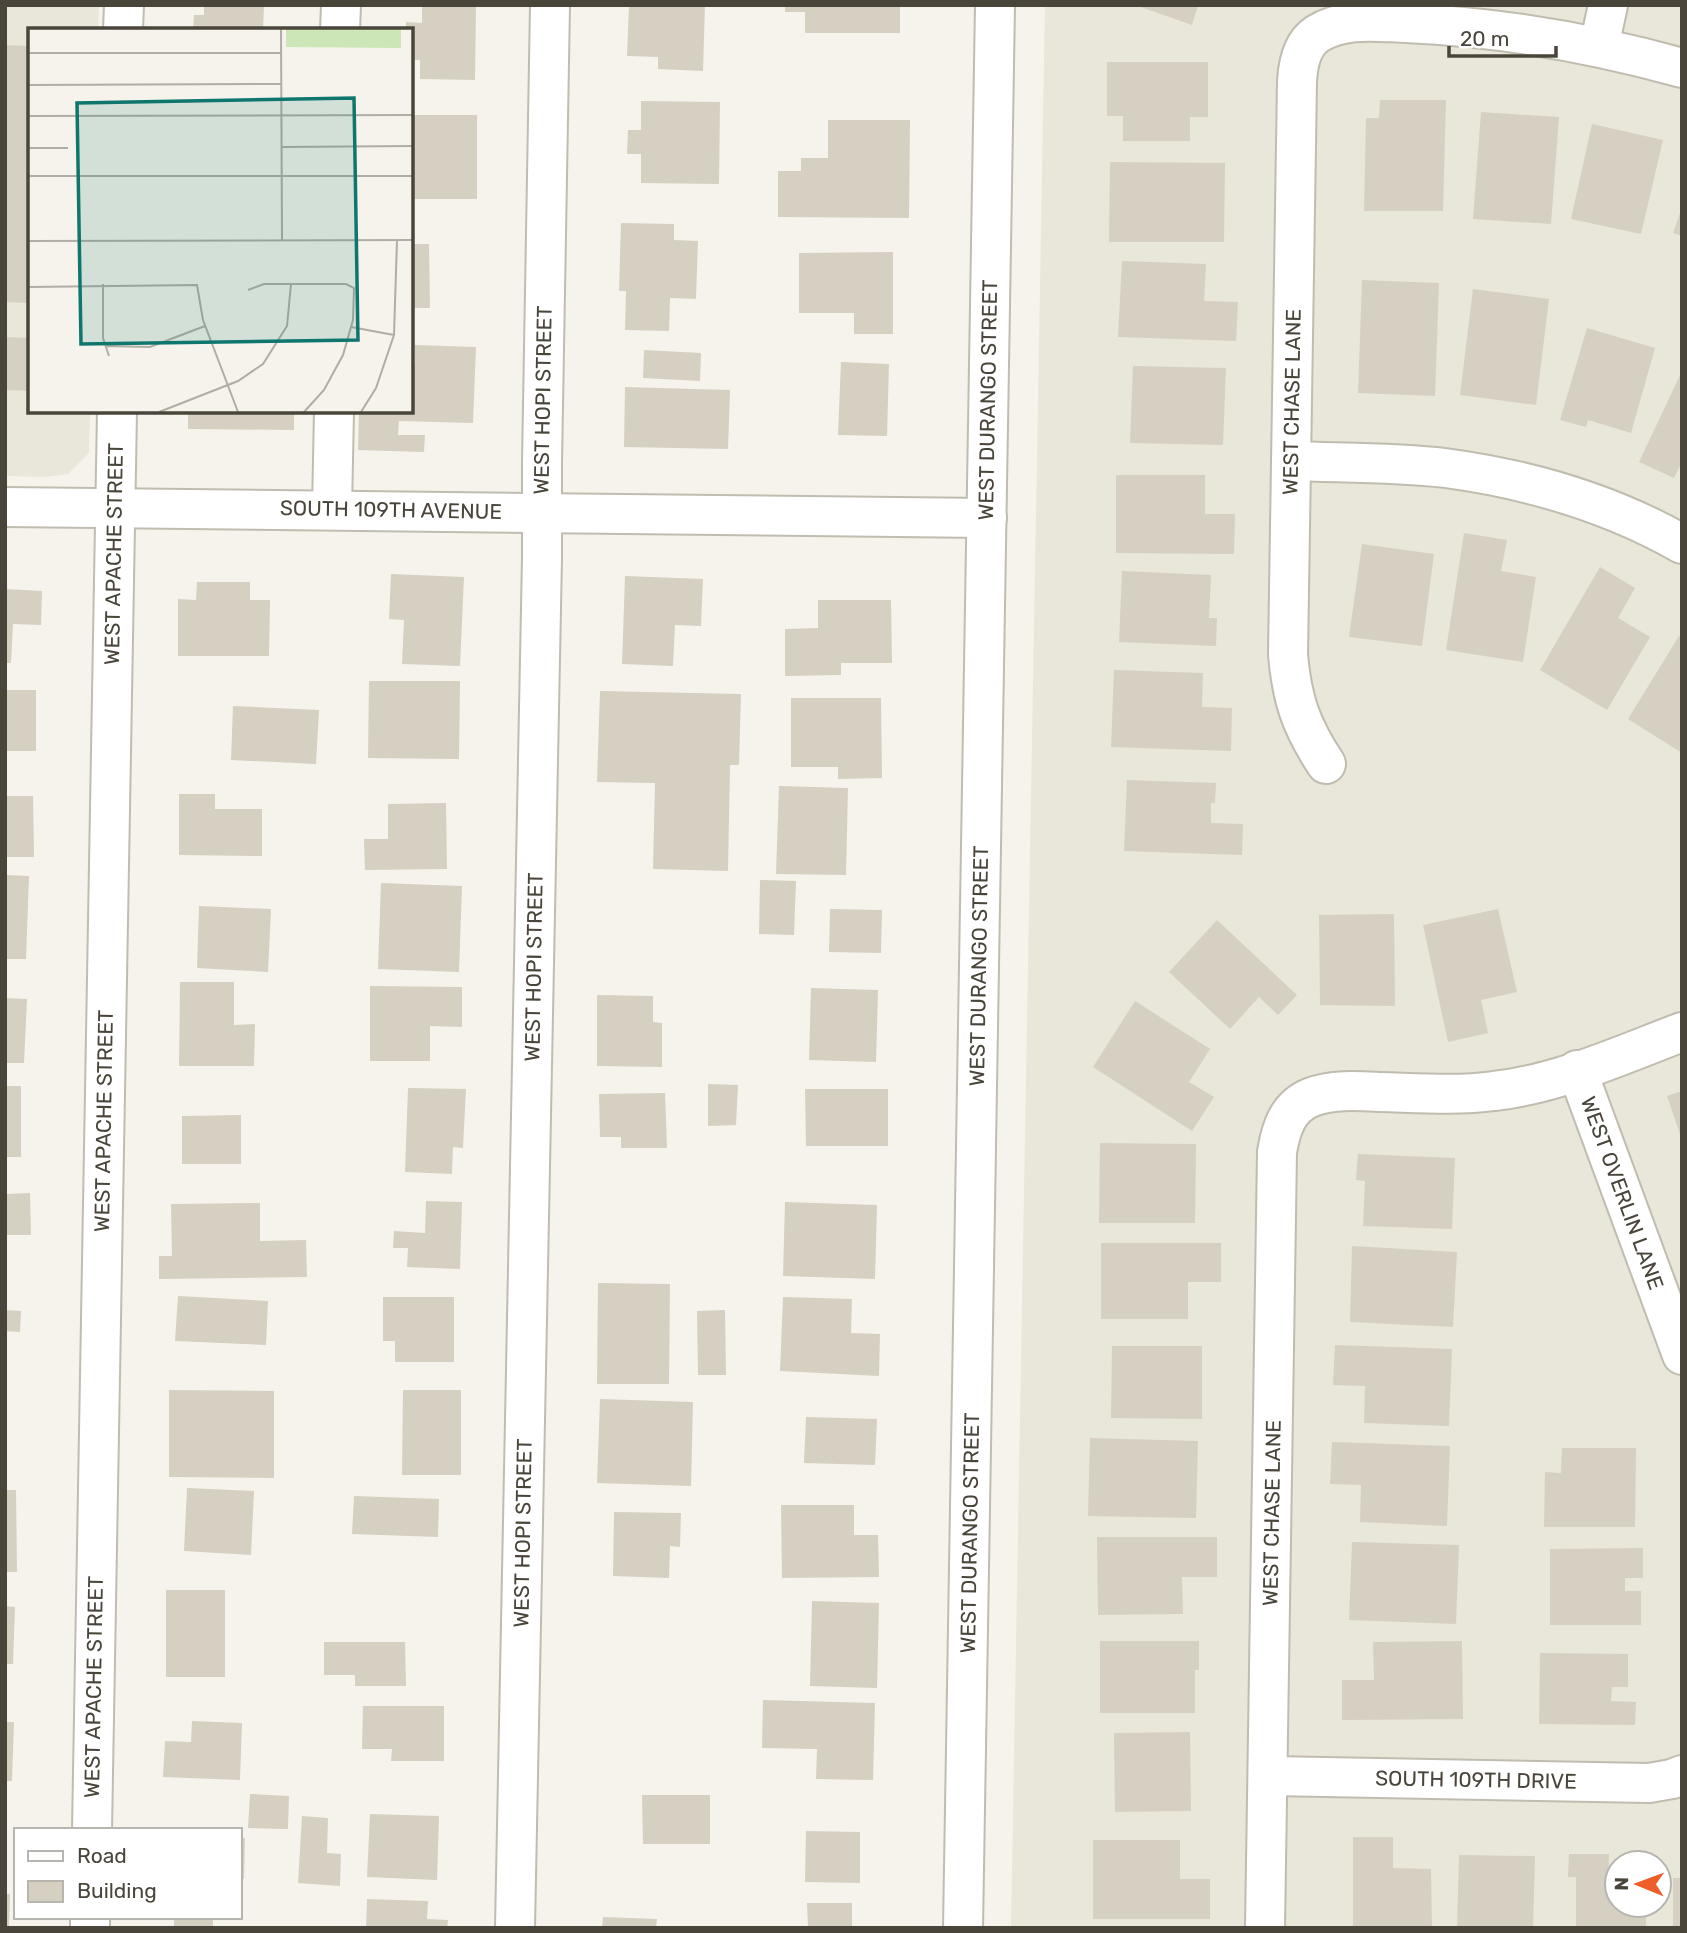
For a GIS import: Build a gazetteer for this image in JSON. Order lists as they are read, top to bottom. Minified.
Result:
{"streets":{"street":["WEST HOPI STREET","WEST DURANGO STREET","WEST CHASE LANE","SOUTH 109TH AVENUE","WEST APACHE STREET","WEST OVERLIN LANE","SOUTH 109TH DRIVE"]},"crossings":[["WEST HOPI STREET","SOUTH 109TH AVENUE"],["WEST DURANGO STREET","SOUTH 109TH AVENUE"],["WEST CHASE LANE","WEST OVERLIN LANE"],["WEST CHASE LANE","SOUTH 109TH DRIVE"],["SOUTH 109TH AVENUE","WEST APACHE STREET"]],"legend":["Road","Building"],"scale_bar":"20 m","north":"left"}
